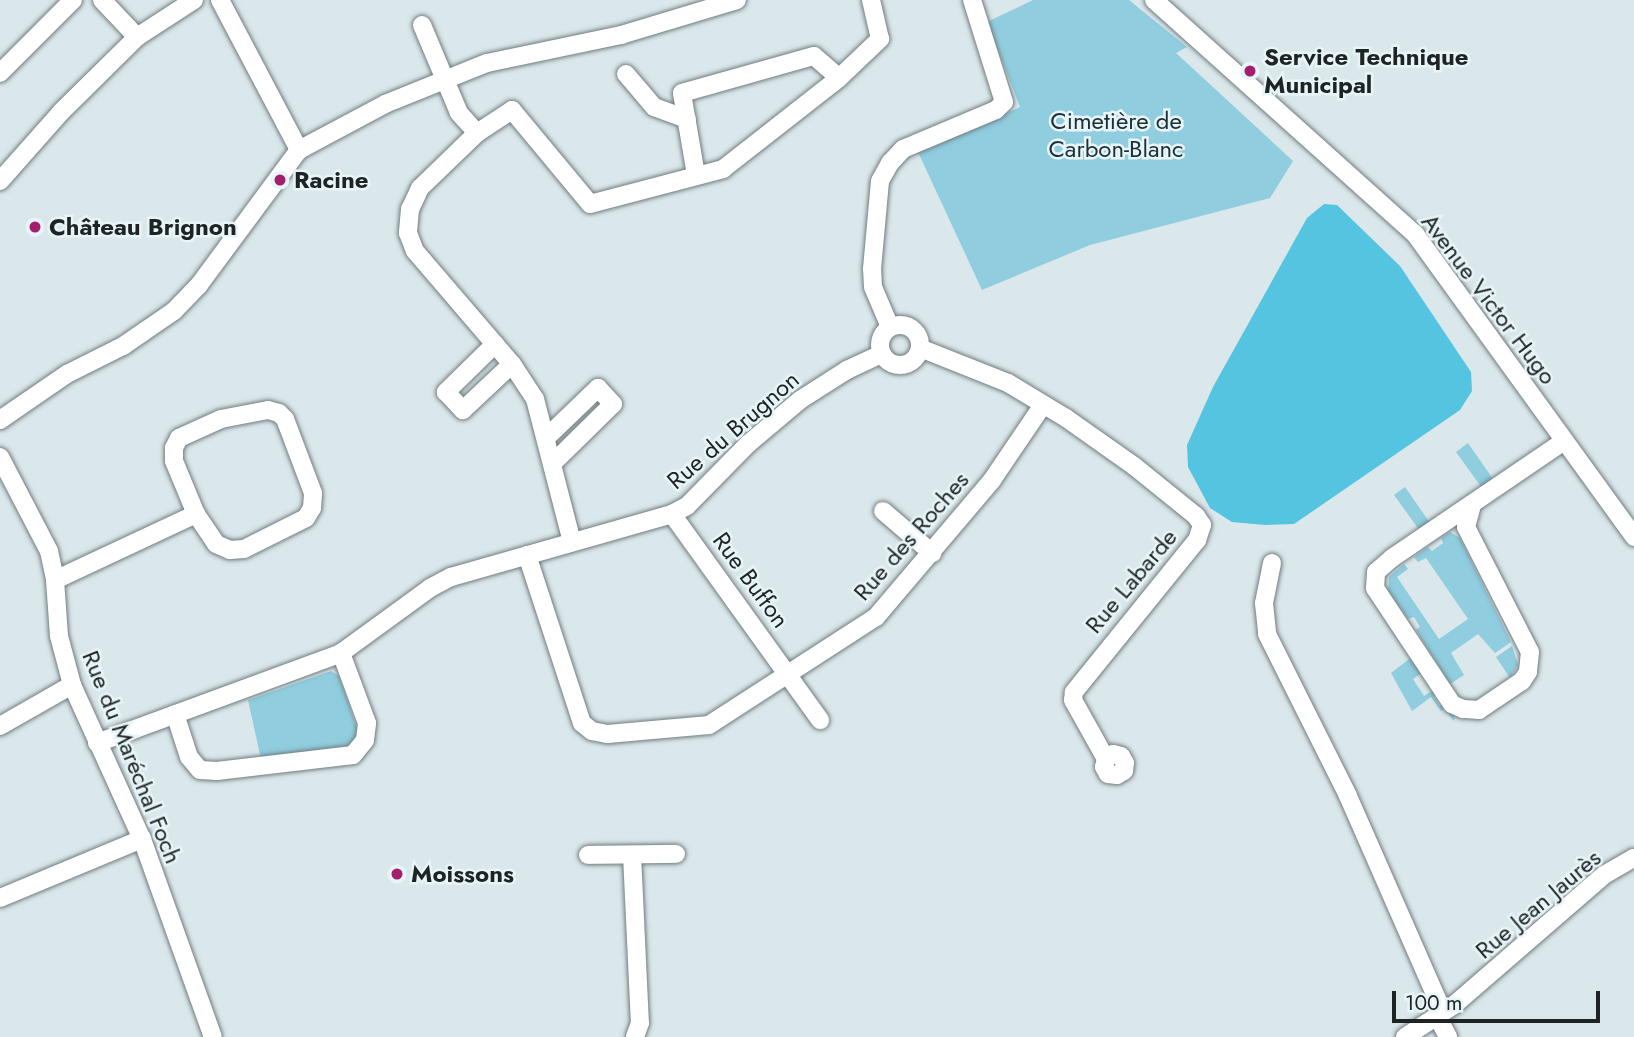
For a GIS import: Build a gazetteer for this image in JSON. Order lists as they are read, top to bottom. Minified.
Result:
{"streets":{"street":["Avenue Victor Hugo","Rue du Brugnon","Rue des Roches","Rue Buffon","Rue Labarde","Rue du Maréchal Foch","Rue Jean Jaurès"]},"crossings":[["Rue du Brugnon","Rue des Roches"],["Rue du Brugnon","Rue Buffon"],["Rue du Brugnon","Rue du Maréchal Foch"],["Rue des Roches","Rue Buffon"],["Rue des Roches","Rue Labarde"]],"parks":["Cimetière de Carbon-Blanc"],"places":["Service Technique Municipal","Racine","Château Brignon","Moissons"],"scale_bar":"100 m"}
